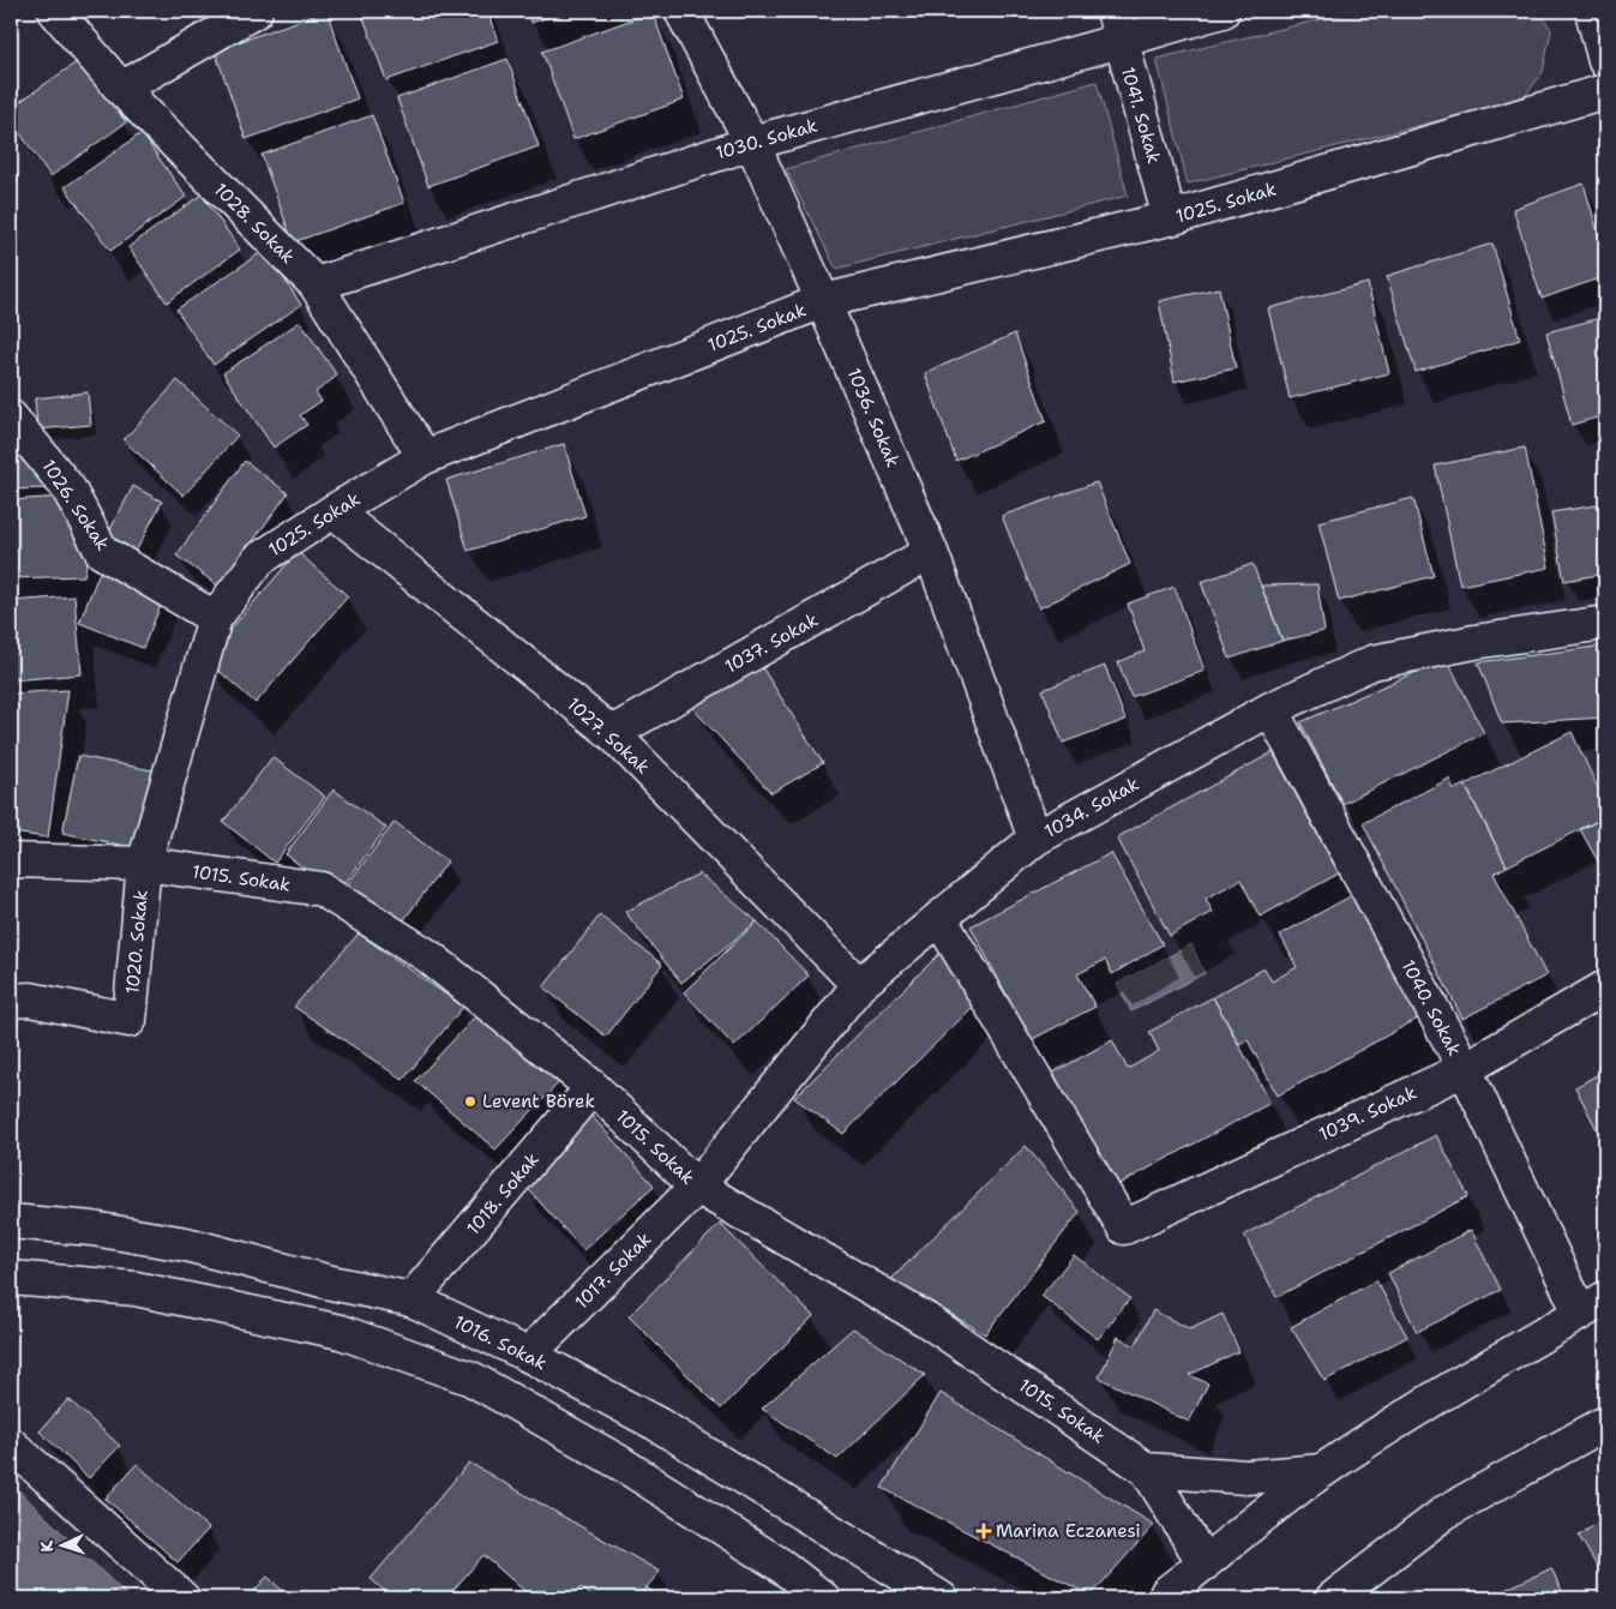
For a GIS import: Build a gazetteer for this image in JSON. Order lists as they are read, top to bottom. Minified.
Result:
{"streets":{"street":["1041. Sokak","1030. Sokak","1025. Sokak","1028. Sokak","1036. Sokak","1026. Sokak","1037. Sokak","1027. Sokak","1034. Sokak","1015. Sokak","1020. Sokak","1040. Sokak","1039. Sokak","1018. Sokak","1017. Sokak","1016. Sokak"]},"crossings":[["1041. Sokak","1030. Sokak"],["1041. Sokak","1025. Sokak"],["1030. Sokak","1028. Sokak"],["1030. Sokak","1036. Sokak"],["1025. Sokak","1028. Sokak"],["1025. Sokak","1036. Sokak"],["1025. Sokak","1026. Sokak"],["1025. Sokak","1027. Sokak"],["1025. Sokak","1015. Sokak"],["1025. Sokak","1020. Sokak"],["1036. Sokak","1037. Sokak"],["1036. Sokak","1034. Sokak"],["1037. Sokak","1027. Sokak"],["1027. Sokak","1034. Sokak"],["1034. Sokak","1015. Sokak"],["1034. Sokak","1040. Sokak"],["1034. Sokak","1039. Sokak"],["1034. Sokak","1017. Sokak"],["1015. Sokak","1020. Sokak"],["1015. Sokak","1018. Sokak"],["1015. Sokak","1017. Sokak"],["1040. Sokak","1039. Sokak"],["1018. Sokak","1016. Sokak"],["1017. Sokak","1016. Sokak"]],"places":{"other":["Levent Börek"],"health":["Marina Eczanesi"]},"north":"left"}
